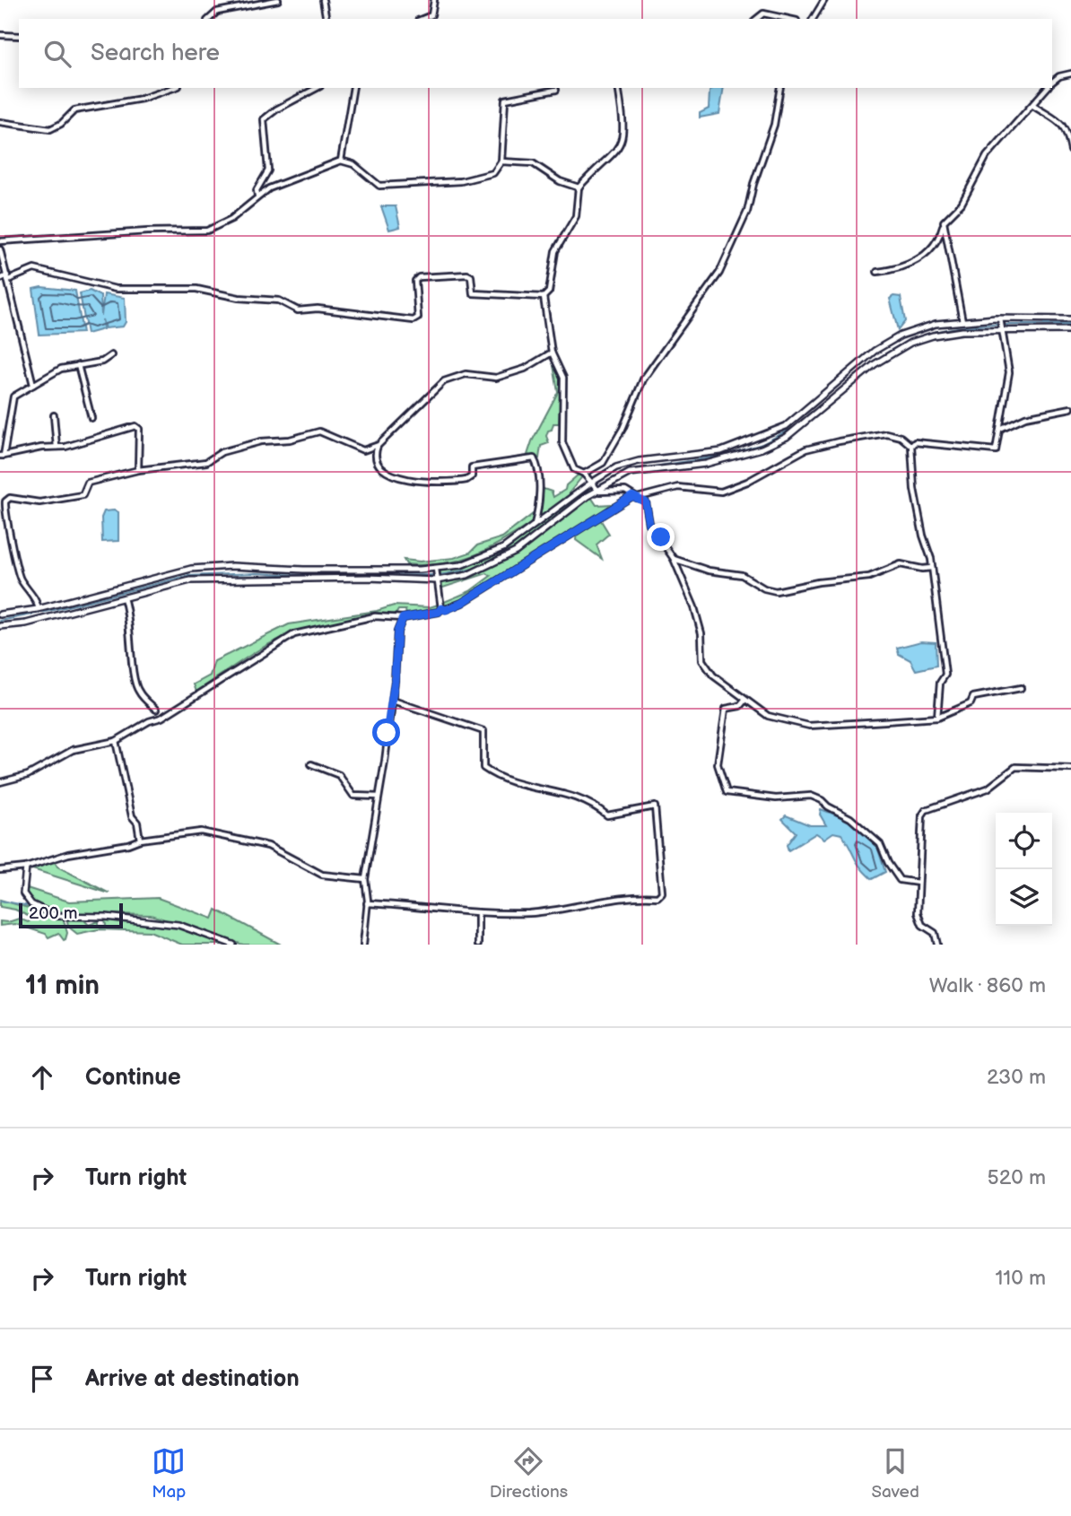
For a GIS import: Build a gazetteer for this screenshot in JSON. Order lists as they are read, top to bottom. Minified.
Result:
{"scale_bar":"200 m","page":{"search":"Search here","scale":"200 m","heading":["11 min","Walk · 860 m"],"list":[["Continue","230 m"],["Turn right","520 m"],["Turn right","110 m"],"Arrive at destination"],"nav":["Map","Directions","Saved"]}}
